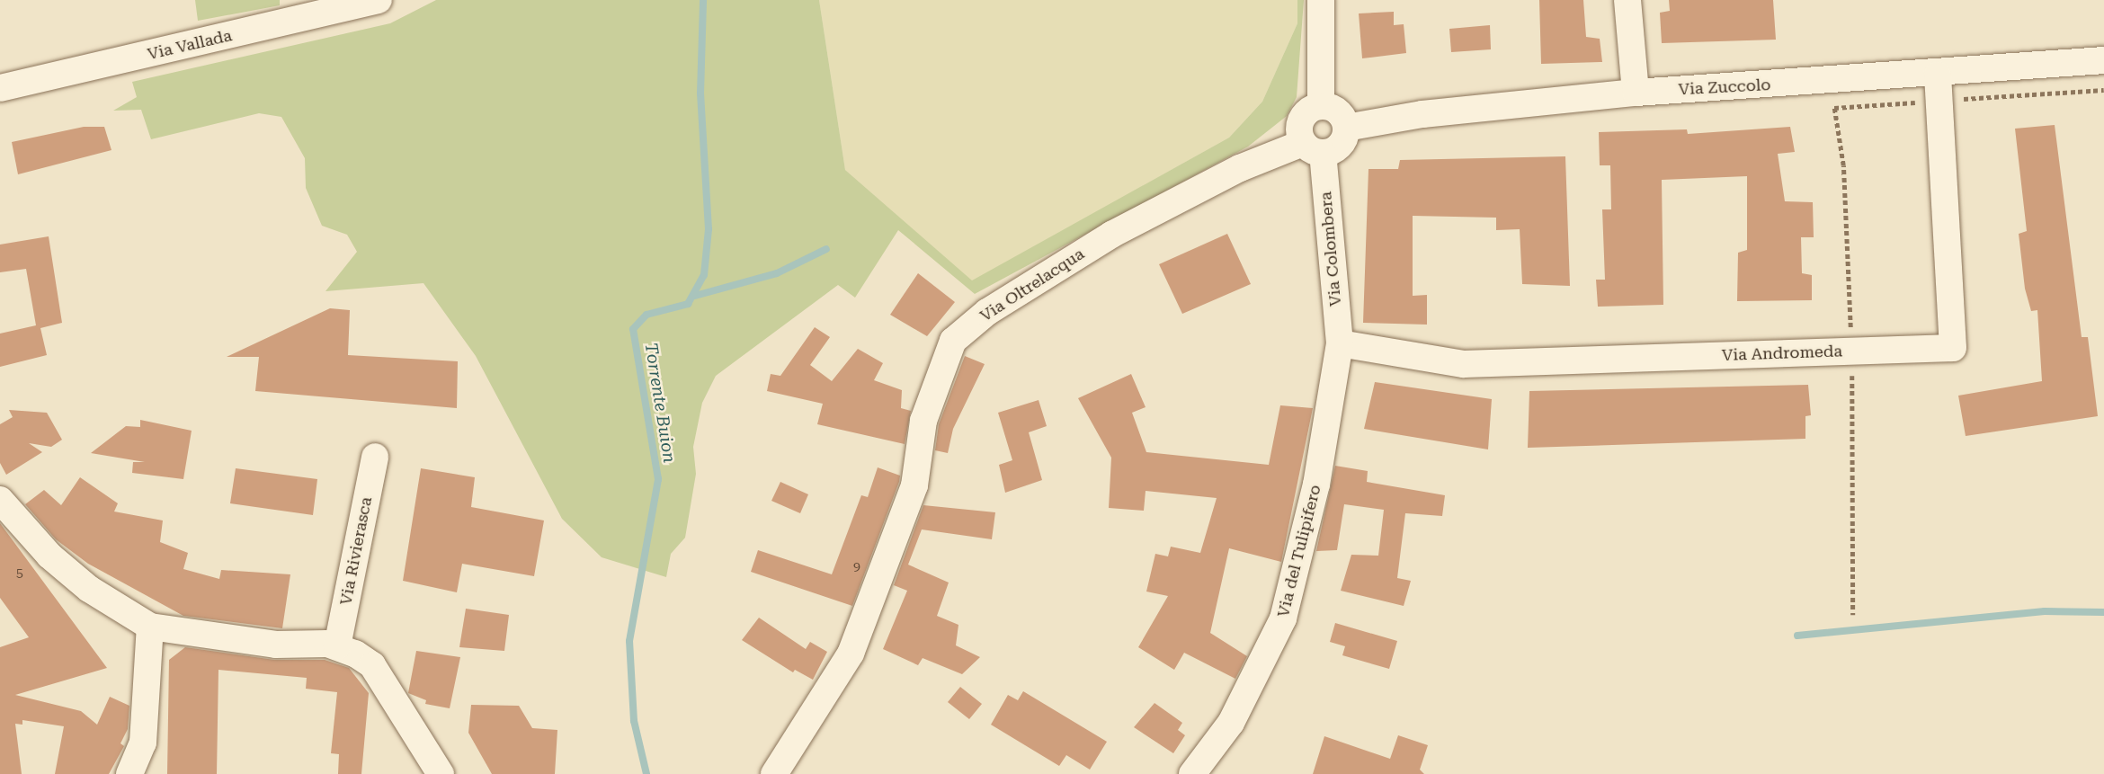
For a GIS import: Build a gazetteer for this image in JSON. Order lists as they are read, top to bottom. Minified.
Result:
{"streets":{"street":["Via Vallada","Via Zuccolo","Via Colombera","Via Oltrelacqua","Via Andromeda","Via Rivierasca","Via del Tulipifero"]},"crossings":[["Via Zuccolo","Via Colombera"],["Via Zuccolo","Via Oltrelacqua"],["Via Zuccolo","Via Andromeda"],["Via Colombera","Via Oltrelacqua"],["Via Colombera","Via Andromeda"],["Via Colombera","Via del Tulipifero"],["Via Andromeda","Via del Tulipifero"]],"water":["Torrente Buion"],"house_numbers":["9","5"]}
